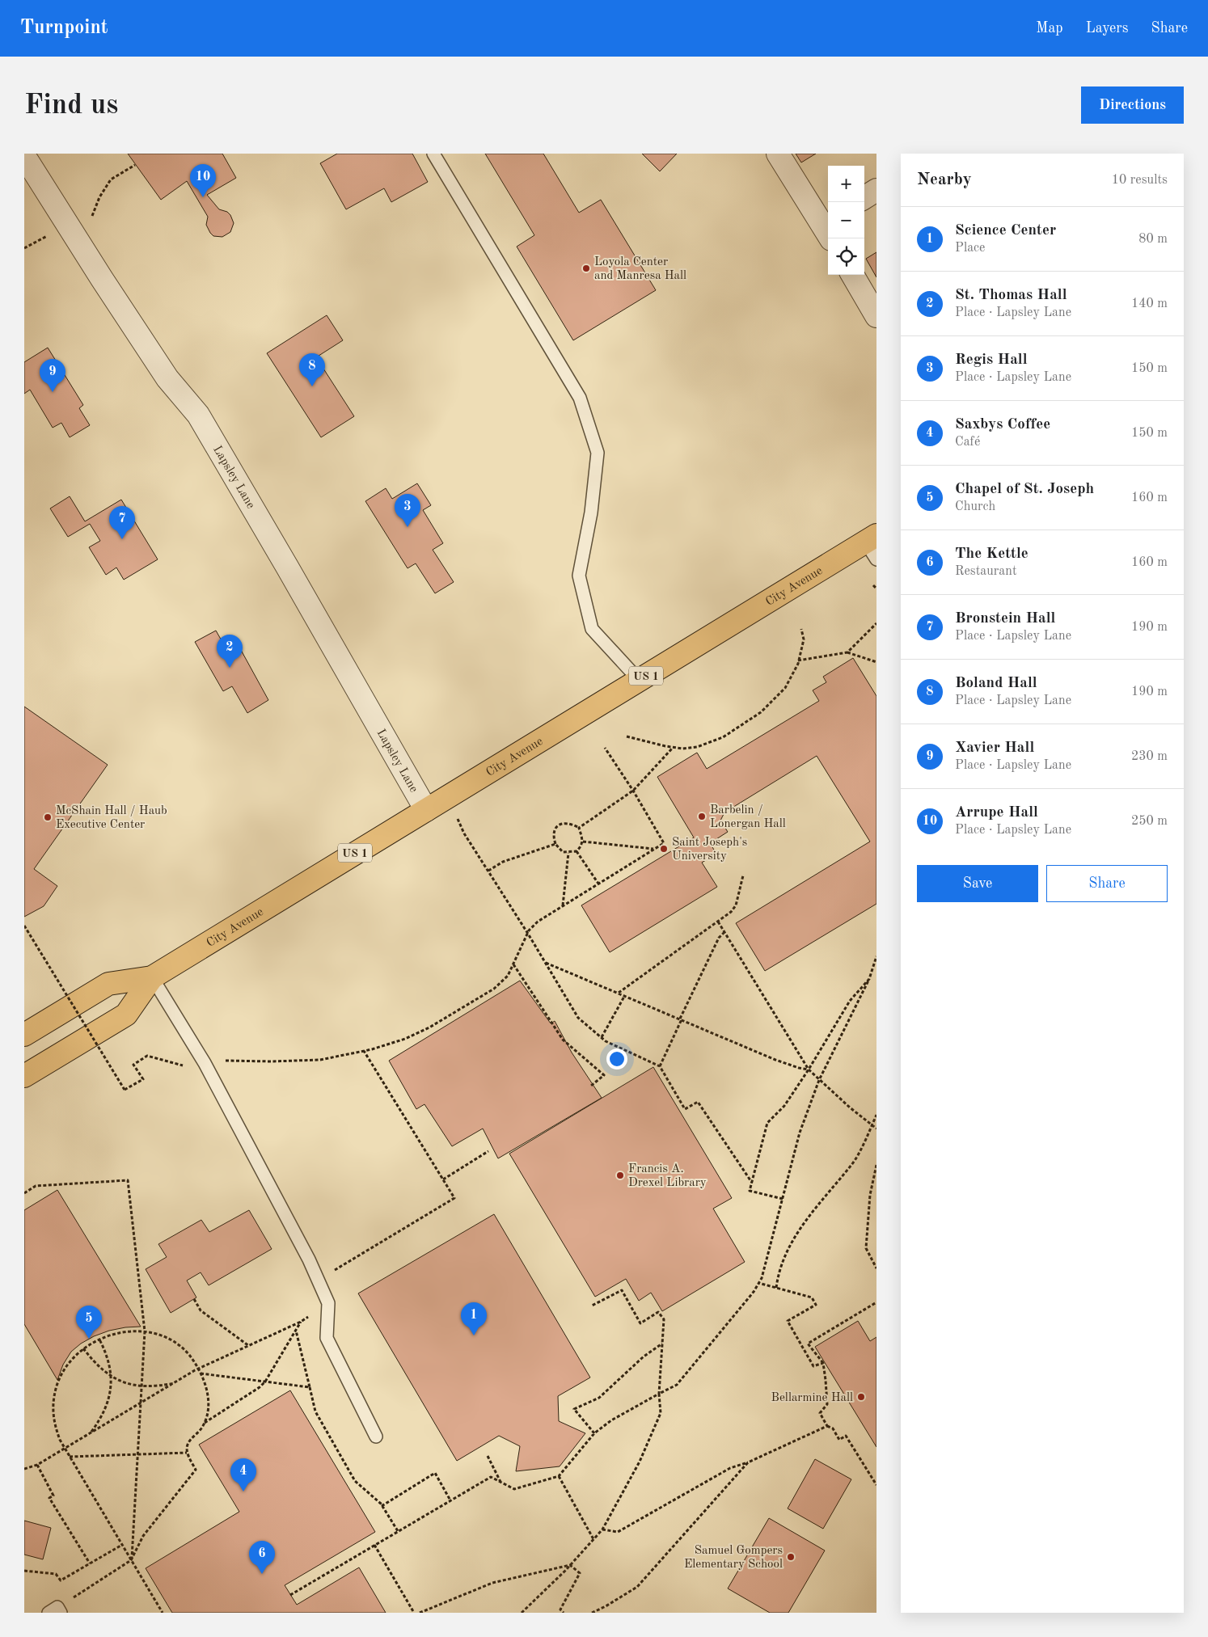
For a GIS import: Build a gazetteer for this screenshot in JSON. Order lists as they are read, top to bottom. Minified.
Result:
{"streets":{"highway":["City Avenue","US 1"],"street":["Lapsley Lane"]},"crossings":[["Lapsley Lane","City Avenue"]],"places":["Loyola Center and Manresa Hall","Barbelin / Lonergan Hall","McShain Hall / Haub Executive Center","Saint Joseph's University","Francis A. Drexel Library","Bellarmine Hall","Samuel Gompers Elementary School"],"page":{"header":"Turnpoint","nav":["Map","Layers","Share"],"buttons":["Directions",["Save","Share"]],"title":"Find us","heading":["Nearby","10 results"],"pins":["10","8","9","3","7","2","1","5","4","6"],"map_buttons":["+","−"],"list":[{"mark":"1","name":"Science Center","note":"Place","value":"80 m"},{"mark":"2","name":"St. Thomas Hall","note":"Place · Lapsley Lane","value":"140 m"},{"mark":"3","name":"Regis Hall","note":"Place · Lapsley Lane","value":"150 m"},{"mark":"4","name":"Saxbys Coffee","note":"Café","value":"150 m"},{"mark":"5","name":"Chapel of St. Joseph","note":"Church","value":"160 m"},{"mark":"6","name":"The Kettle","note":"Restaurant","value":"160 m"},{"mark":"7","name":"Bronstein Hall","note":"Place · Lapsley Lane","value":"190 m"},{"mark":"8","name":"Boland Hall","note":"Place · Lapsley Lane","value":"190 m"},{"mark":"9","name":"Xavier Hall","note":"Place · Lapsley Lane","value":"230 m"},{"mark":"10","name":"Arrupe Hall","note":"Place · Lapsley Lane","value":"250 m"}]}}
